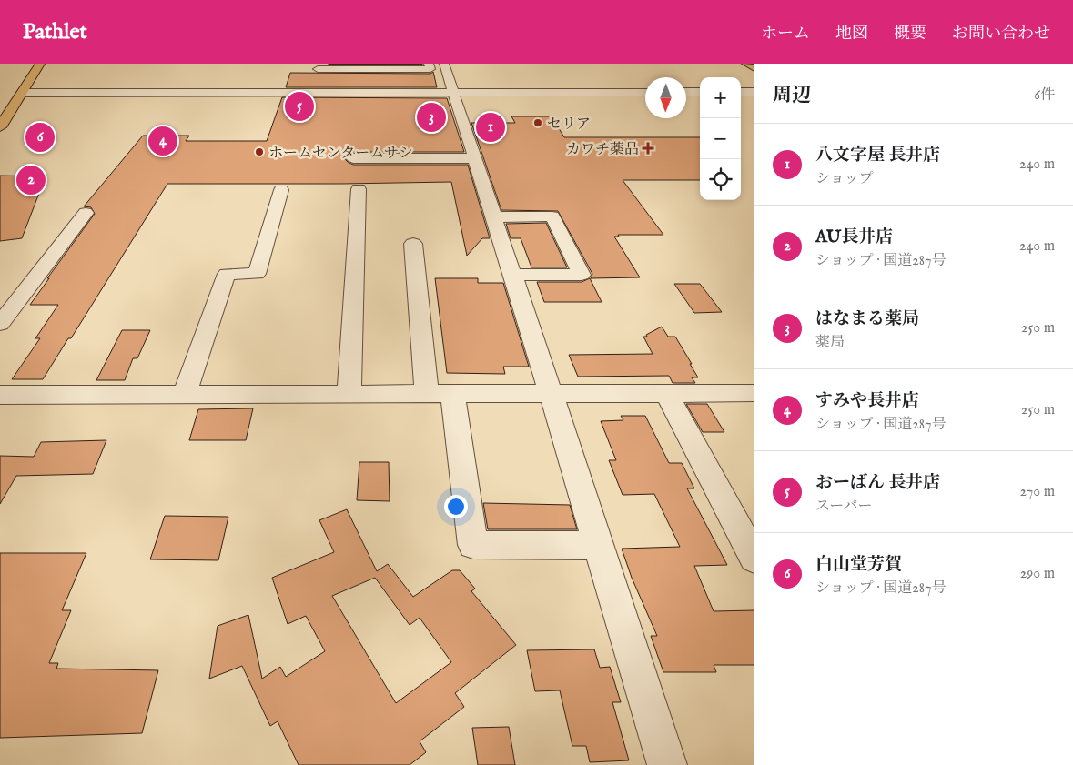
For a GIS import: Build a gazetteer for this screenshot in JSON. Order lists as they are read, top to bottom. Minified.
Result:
{"places":{"other":["セリア","ホームセンタームサシ"],"health":["カワチ薬品"]},"north":"bottom","page":{"header":"Pathlet","nav":["ホーム","地図","概要","お問い合わせ"],"heading":["周辺","6件"],"map_buttons":["+","−"],"pins":["5","3","1","6","4","2"],"list":[{"mark":"1","name":"八文字屋 長井店","note":"ショップ","value":"240 m"},{"mark":"2","name":"AU長井店","note":"ショップ · 国道287号","value":"240 m"},{"mark":"3","name":"はなまる薬局","note":"薬局","value":"250 m"},{"mark":"4","name":"すみや長井店","note":"ショップ · 国道287号","value":"250 m"},{"mark":"5","name":"おーばん 長井店","note":"スーパー","value":"270 m"},{"mark":"6","name":"白山堂芳賀","note":"ショップ · 国道287号","value":"290 m"}]}}
